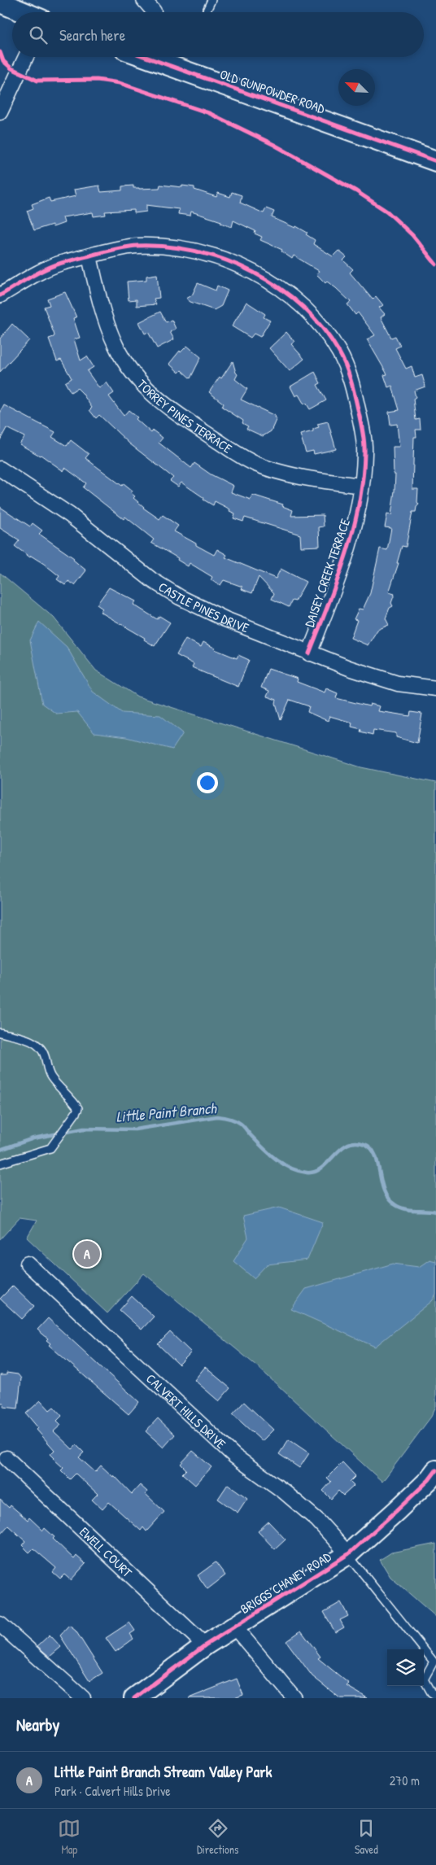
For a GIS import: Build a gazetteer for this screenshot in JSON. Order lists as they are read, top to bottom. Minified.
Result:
{"streets":{"main road":["OLD GUNPOWDER ROAD","BRIGGS CHANEY ROAD"],"street":["TORREY PINES TERRACE","DAISEY CREEK TERRACE","CASTLE PINES DRIVE","CALVERT HILLS DRIVE","EWELL COURT"]},"crossings":[["TORREY PINES TERRACE","DAISEY CREEK TERRACE"],["DAISEY CREEK TERRACE","CASTLE PINES DRIVE"],["CALVERT HILLS DRIVE","BRIGGS CHANEY ROAD"],["EWELL COURT","BRIGGS CHANEY ROAD"]],"water":["Little Paint Branch"],"north":"top left","page":{"search":"Search here","pins":"A","heading":"Nearby","list":[{"mark":"A","name":"Little Paint Branch Stream Valley Park","note":"Park · Calvert Hills Drive","value":"270 m"}],"nav":["Map","Directions","Saved"]}}
